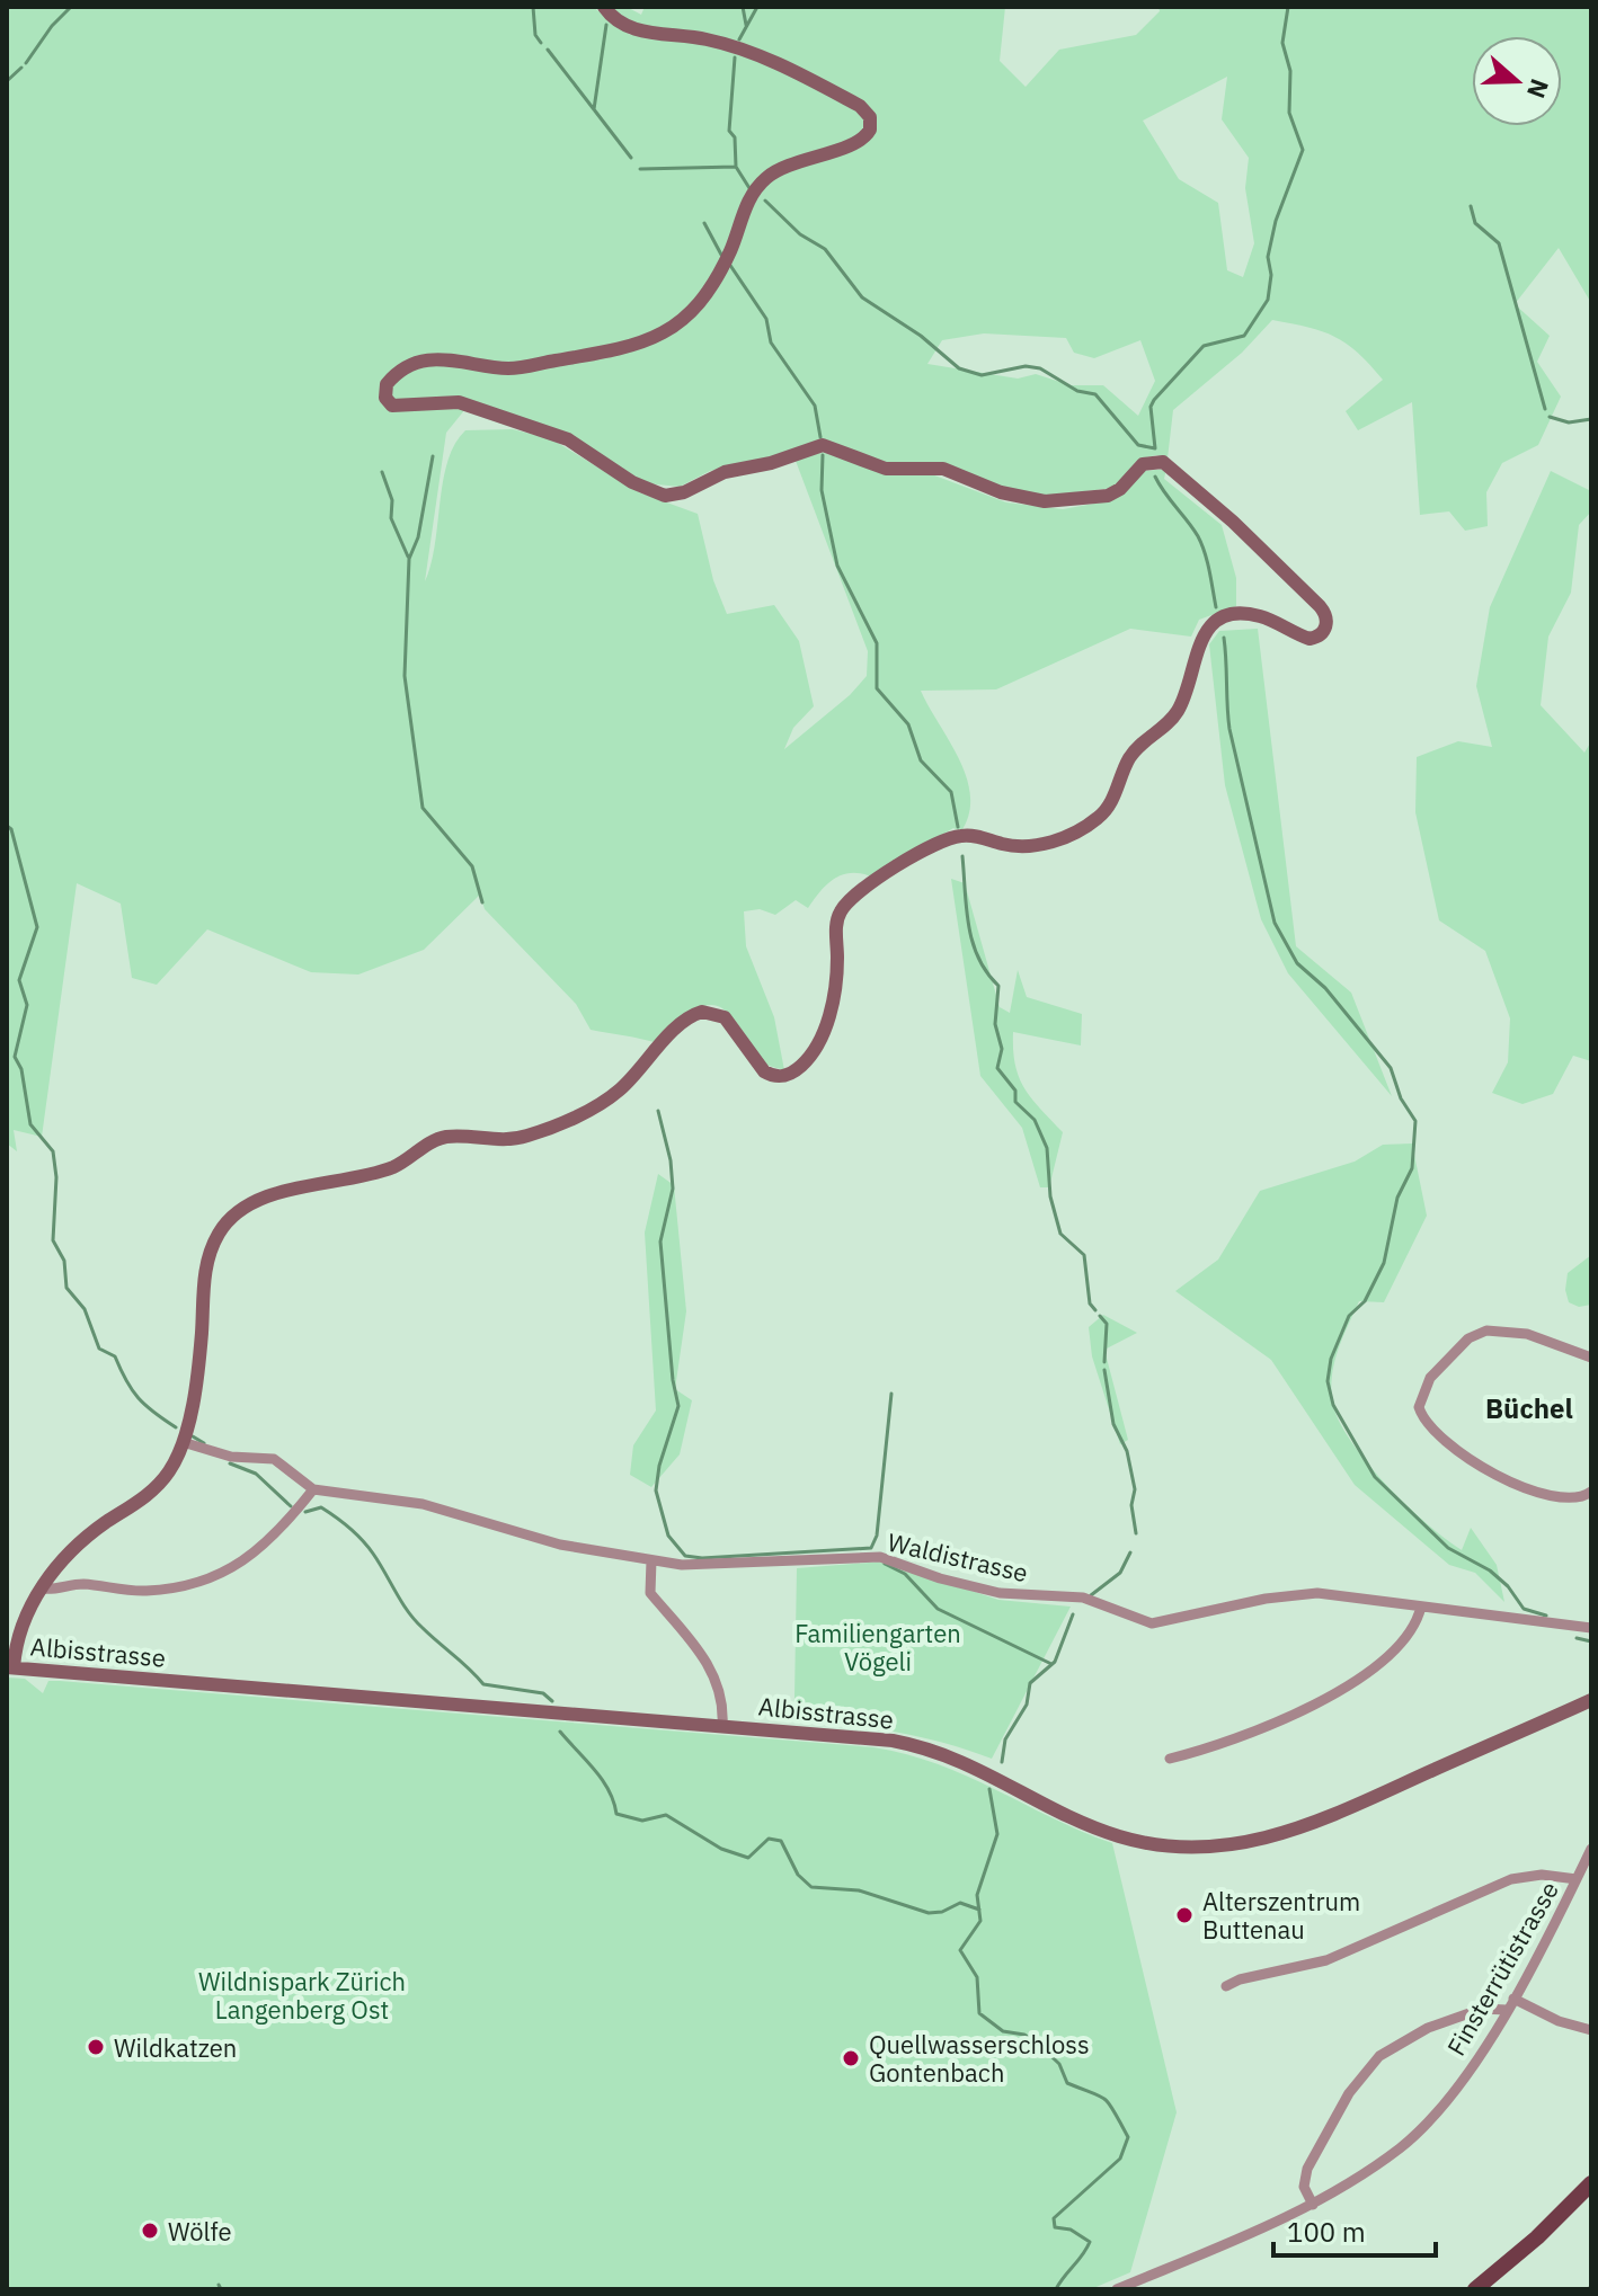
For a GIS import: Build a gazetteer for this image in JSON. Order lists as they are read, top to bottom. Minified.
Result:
{"streets":{"street":["Waldistrasse","Albisstrasse","Finsterrütistrasse"]},"districts":["Büchel"],"parks":["Familiengarten Vögeli","Wildnispark Zürich Langenberg Ost"],"places":["Alterszentrum Buttenau","Wildkatzen","Quellwasserschloss Gontenbach","Wölfe"],"scale_bar":"100 m","north":"right"}
